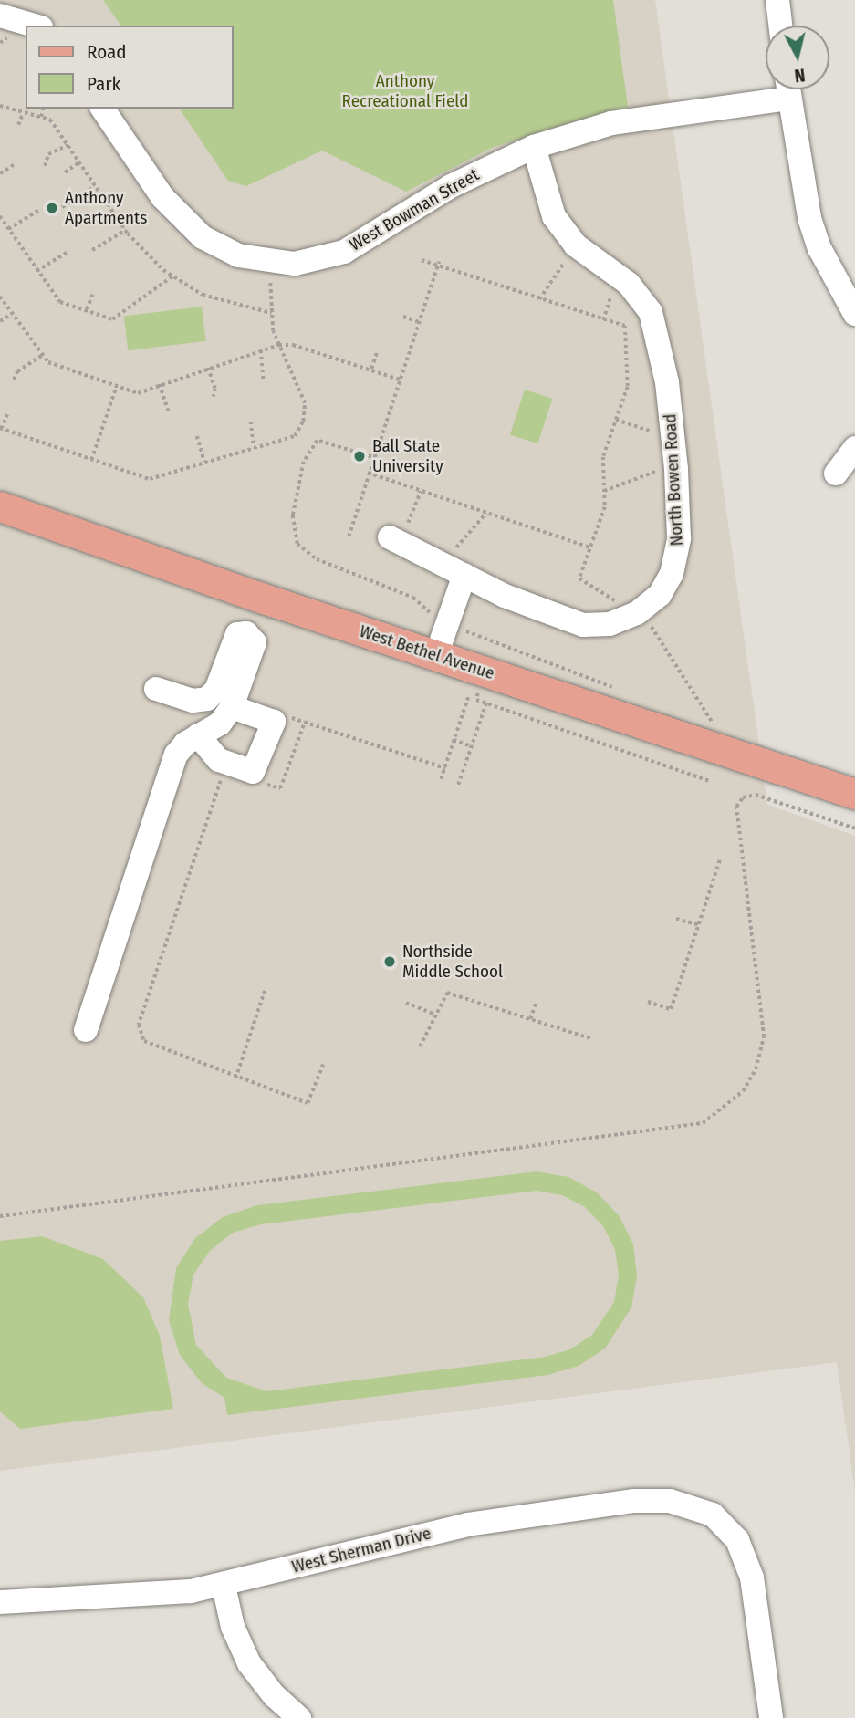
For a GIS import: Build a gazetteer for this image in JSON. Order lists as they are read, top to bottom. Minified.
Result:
{"streets":{"main road":["West Bethel Avenue"],"street":["West Bowman Street","North Bowen Road","West Sherman Drive"]},"crossings":[["West Bowman Street","North Bowen Road"]],"parks":["Anthony Recreational Field"],"places":["Anthony Apartments","Ball State University","Northside Middle School"],"legend":["Road","Park"],"north":"bottom"}
